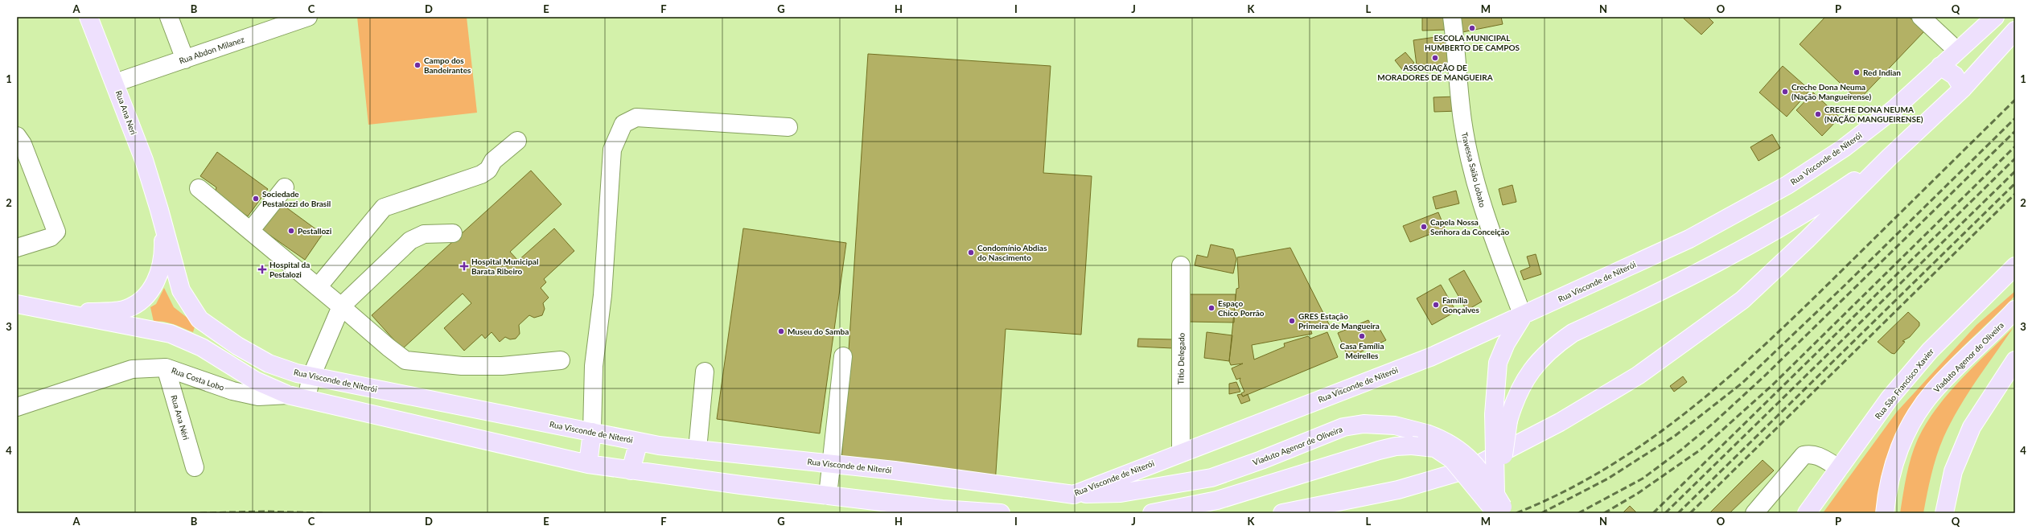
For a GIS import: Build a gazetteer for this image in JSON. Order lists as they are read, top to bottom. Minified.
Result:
{"streets":{"main road":["Rua Ana Neri","Rua Visconde de Niterói","Viaduto Agenor de Oliveira","Rua São Francisco Xavier"],"street":["Rua Abdon Milanez","Travessa Saião Lobato","Titio Delegado","Rua Costa Lobo","Rua Ana Néri"]},"crossings":[["Rua Abdon Milanez","Rua Ana Neri"],["Rua Ana Neri","Rua Visconde de Niterói"],["Rua Visconde de Niterói","Travessa Saião Lobato"],["Rua Visconde de Niterói","Viaduto Agenor de Oliveira"],["Rua Visconde de Niterói","Titio Delegado"],["Rua Costa Lobo","Rua Ana Néri"]],"places":{"other":["ESCOLA MUNICIPAL HUMBERTO DE CAMPOS","ASSOCIAÇÃO DE MORADORES DE MANGUEIRA","Campo dos Bandeirantes","Red Indian","Creche Dona Neuma (Nação Mangueirense)","CRECHE DONA NEUMA (NAÇÃO MANGUEIRENSE)","Sociedade Pestalozzi do Brasil","Capela Nossa Senhora da Conceição","Pestallozi","Condomínio Abdias do Nascimento","Família Gonçalves","Espaço Chico Porrão","GRES Estação Primeira de Mangueira","Museu do Samba","Casa Família Meirelles"],"health":["Hospital Municipal Barata Ribeiro","Hospital da Pestalozi"]},"grid":{"columns":["A","B","C","D","E","F","G","H","I","J","K","L","M","N","O","P","Q"],"rows":["1","2","3","4"]}}
